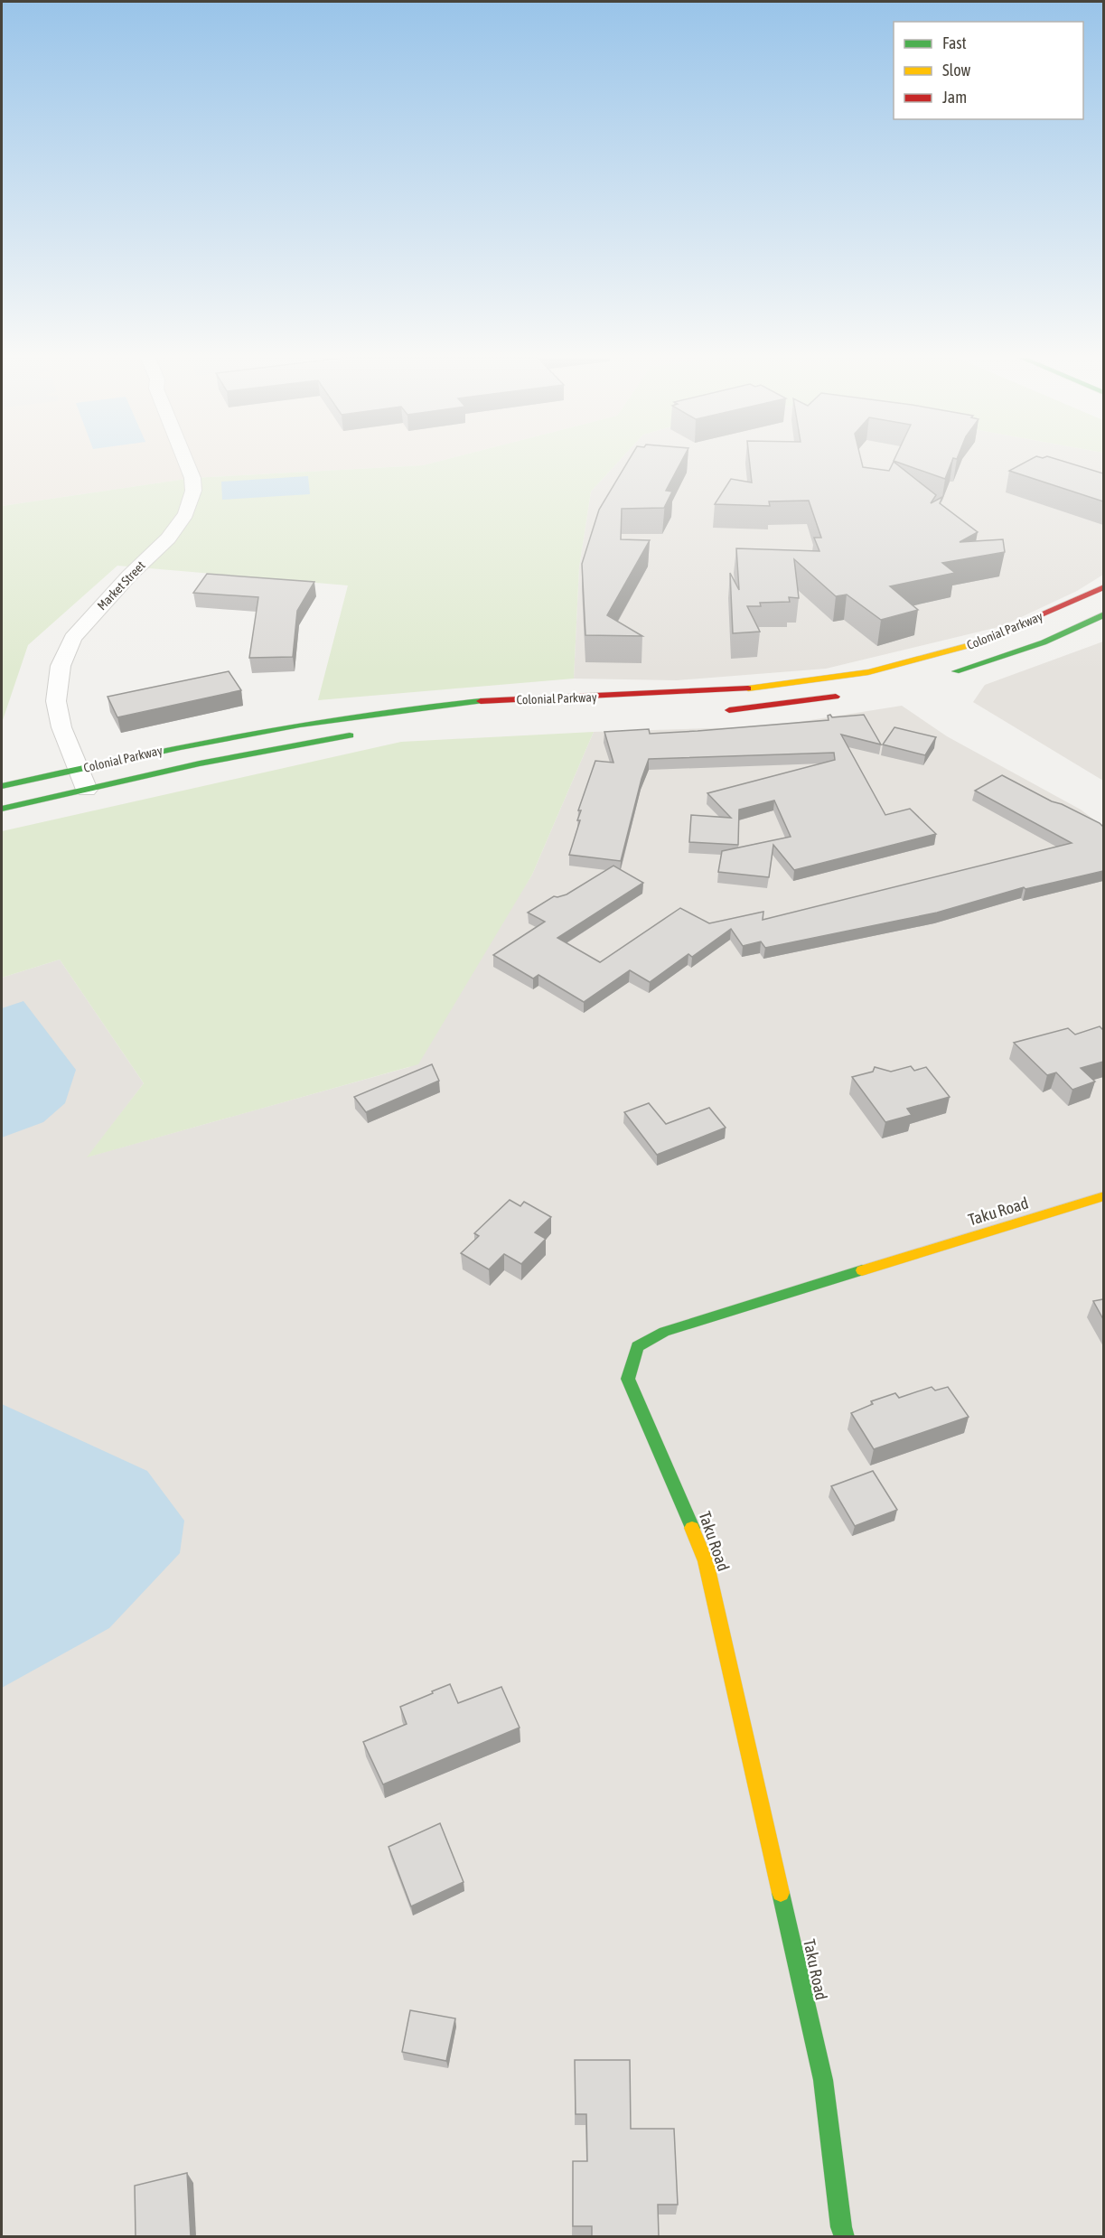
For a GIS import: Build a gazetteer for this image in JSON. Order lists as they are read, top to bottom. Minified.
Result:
{"streets":{"street":["Market Street","Colonial Parkway","Taku Road"]},"crossings":[["Market Street","Colonial Parkway"]],"legend":["Fast","Slow","Jam"]}
